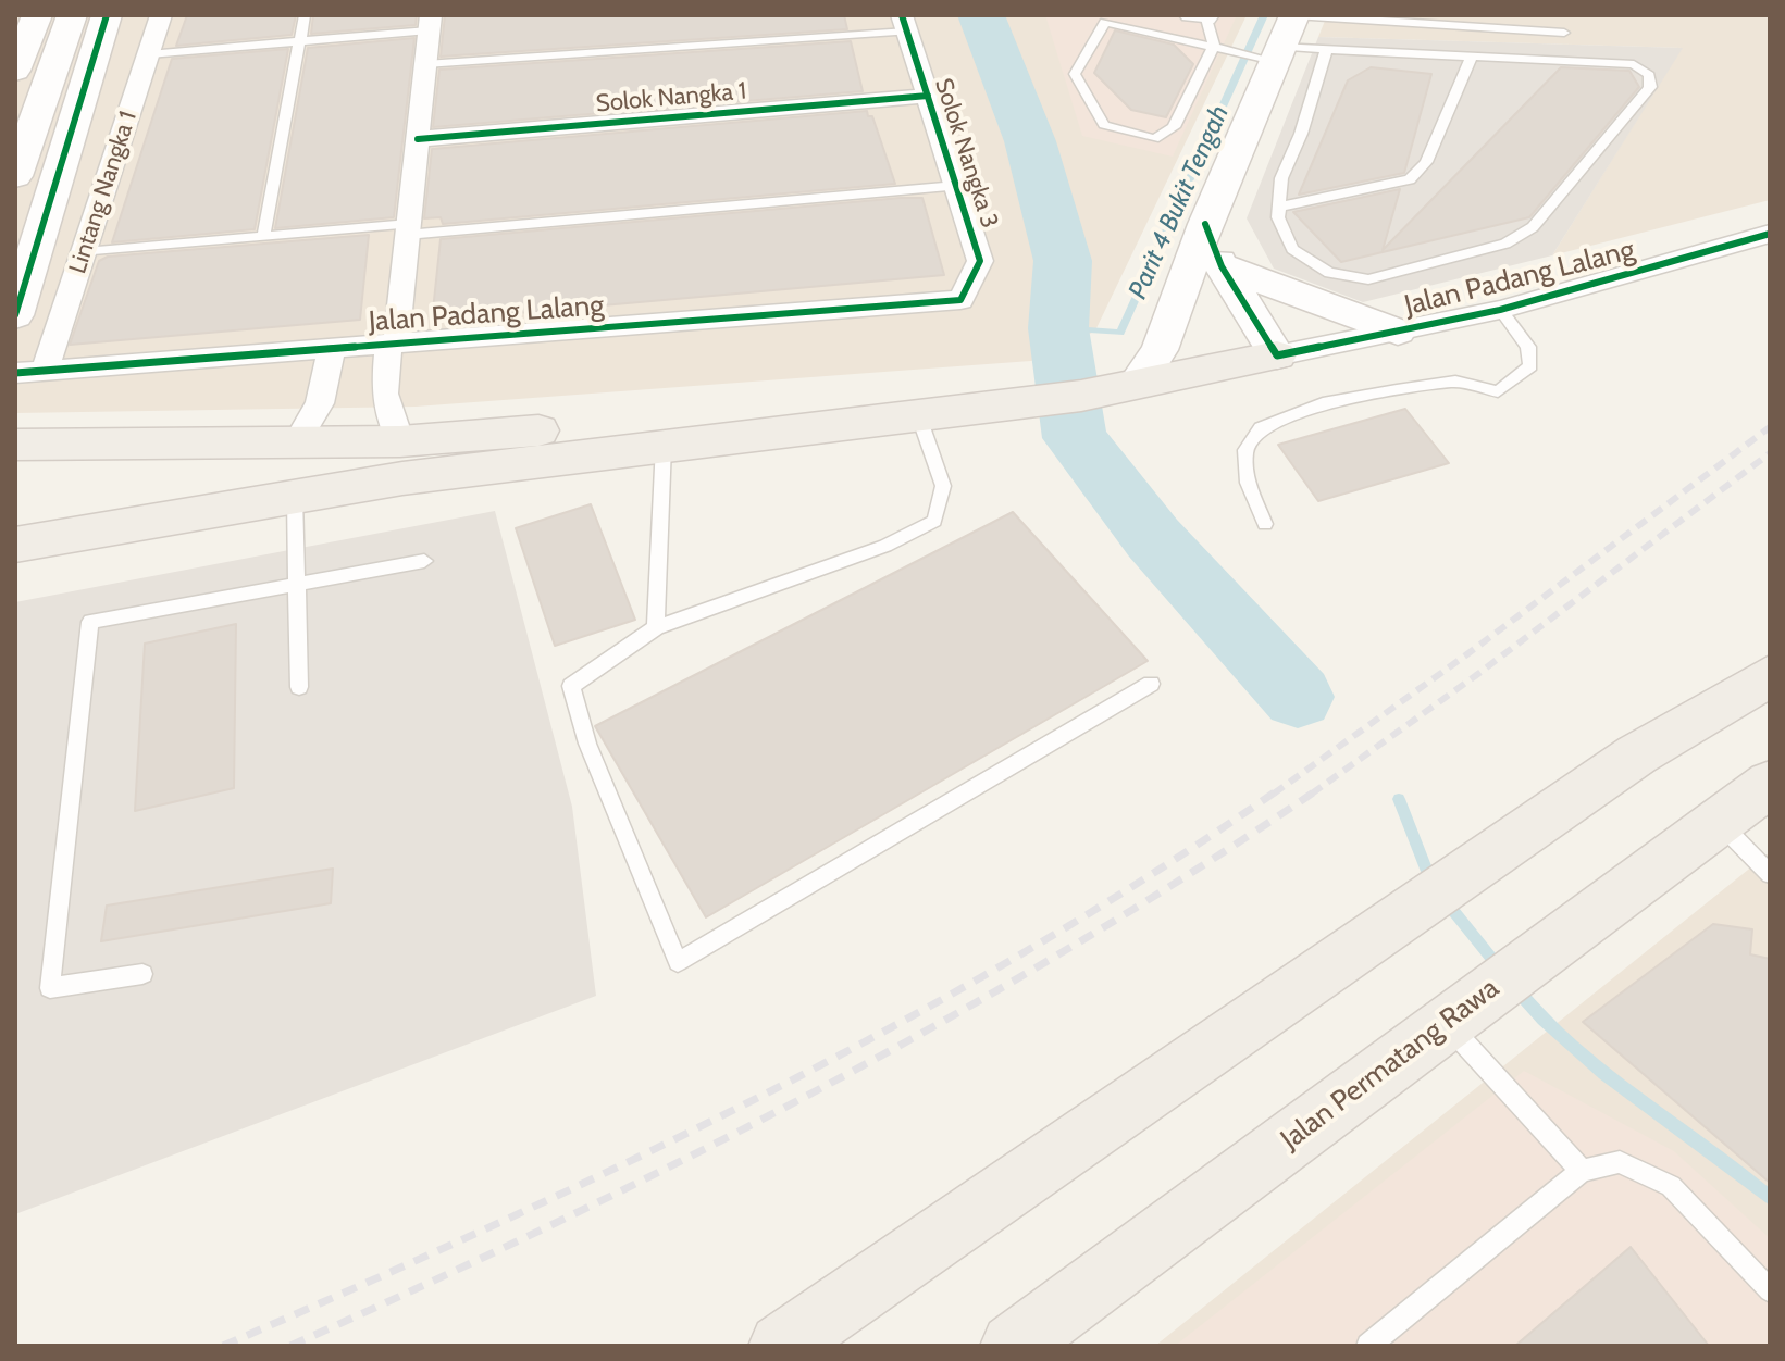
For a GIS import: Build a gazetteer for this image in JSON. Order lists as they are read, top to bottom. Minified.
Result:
{"streets":{"main road":["Jalan Padang Lalang","Jalan Permatang Rawa"],"street":["Solok Nangka 1","Solok Nangka 3","Lintang Nangka 1"]},"crossings":[["Solok Nangka 1","Solok Nangka 3"],["Solok Nangka 3","Jalan Padang Lalang"],["Lintang Nangka 1","Jalan Padang Lalang"]],"water":["Parit 4 Bukit Tengah"]}
